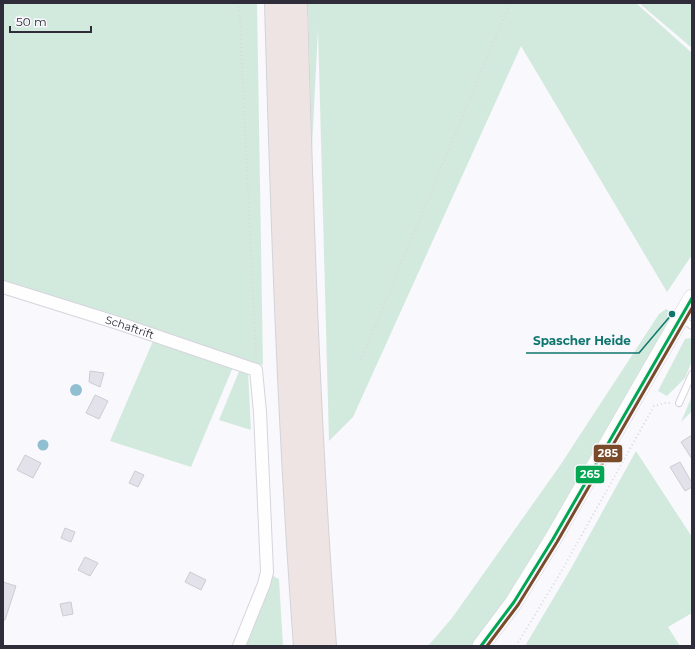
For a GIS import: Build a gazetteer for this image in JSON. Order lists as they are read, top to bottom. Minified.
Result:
{"streets":{"street":["Schaftrift"]},"places":["Spascher Heide"],"lines":["transit line 265","transit line 285"],"scale_bar":"50 m"}
